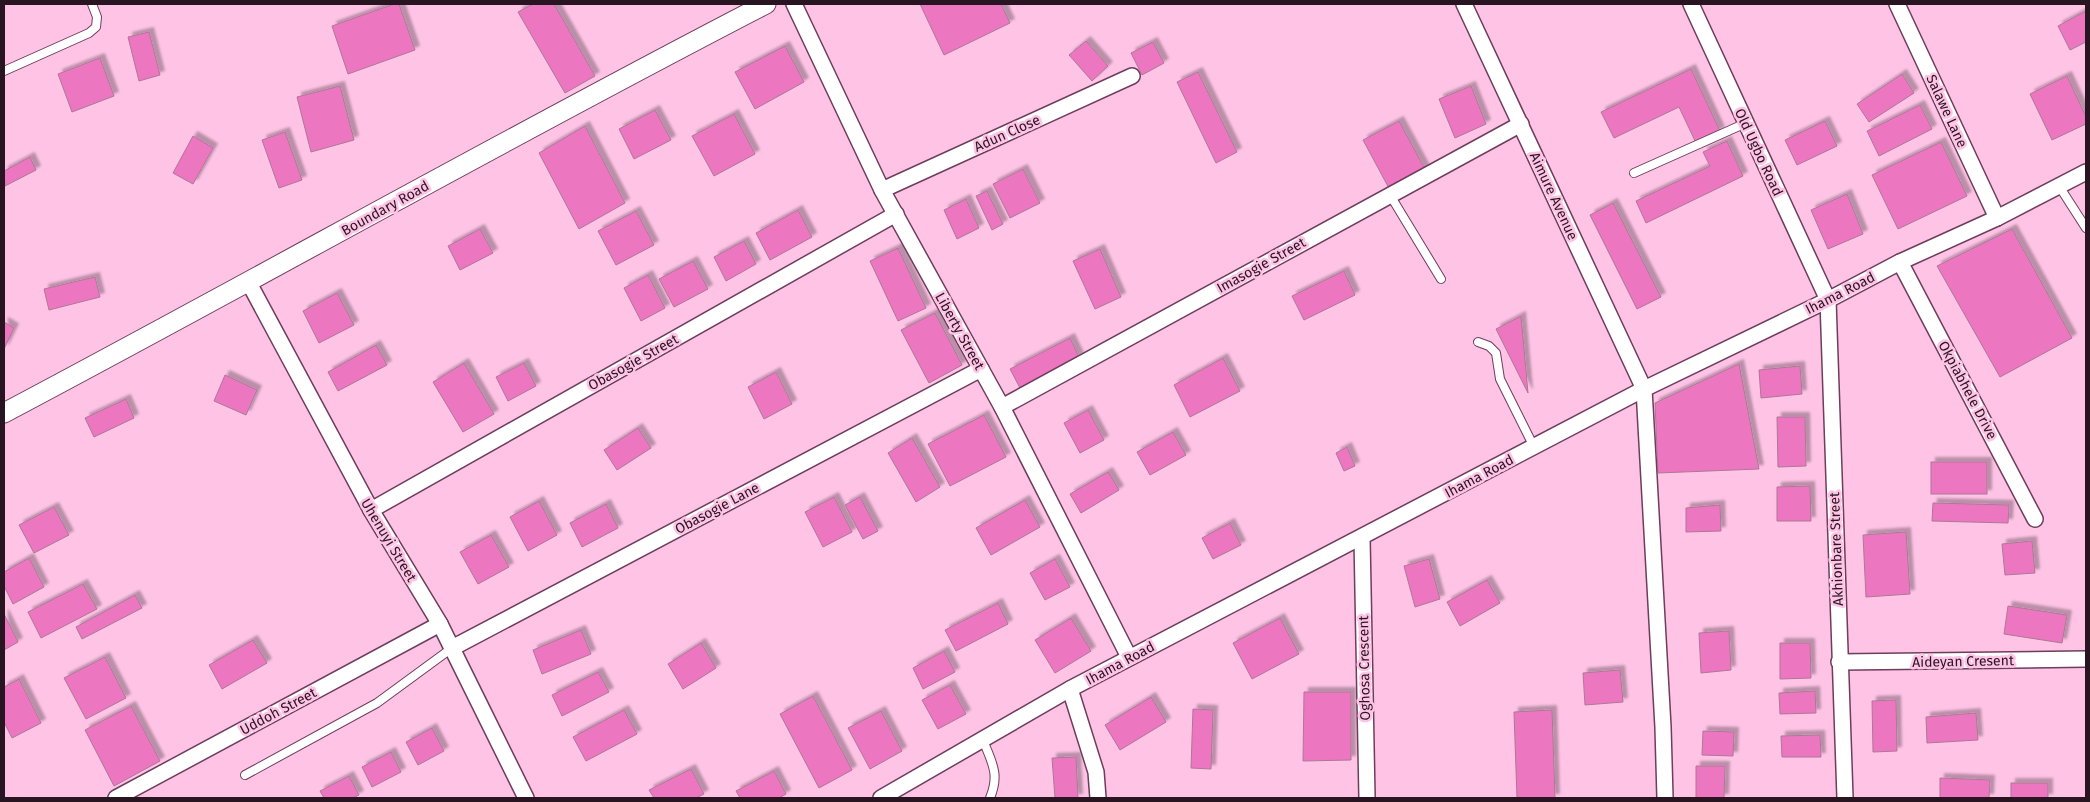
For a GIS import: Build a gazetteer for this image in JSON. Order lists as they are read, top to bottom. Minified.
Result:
{"streets":{"street":["Salawe Lane","Adun Close","Old Ugbo Road","Aimure Avenue","Boundary Road","Imasogie Street","Ihama Road","Liberty Street","Obasogie Street","Okpiabhele Drive","Obasogie Lane","Uhenuyi Street","Akhionbare Street","Aideyan Cresent","Oghosa Crescent","Uddoh Street"]},"crossings":[["Salawe Lane","Ihama Road"],["Adun Close","Liberty Street"],["Old Ugbo Road","Ihama Road"],["Old Ugbo Road","Akhionbare Street"],["Aimure Avenue","Imasogie Street"],["Aimure Avenue","Ihama Road"],["Boundary Road","Uhenuyi Street"],["Imasogie Street","Liberty Street"],["Ihama Road","Liberty Street"],["Ihama Road","Okpiabhele Drive"],["Ihama Road","Akhionbare Street"],["Ihama Road","Oghosa Crescent"],["Liberty Street","Obasogie Street"],["Liberty Street","Obasogie Lane"],["Obasogie Street","Uhenuyi Street"],["Obasogie Lane","Uhenuyi Street"],["Uhenuyi Street","Uddoh Street"],["Akhionbare Street","Aideyan Cresent"]]}
